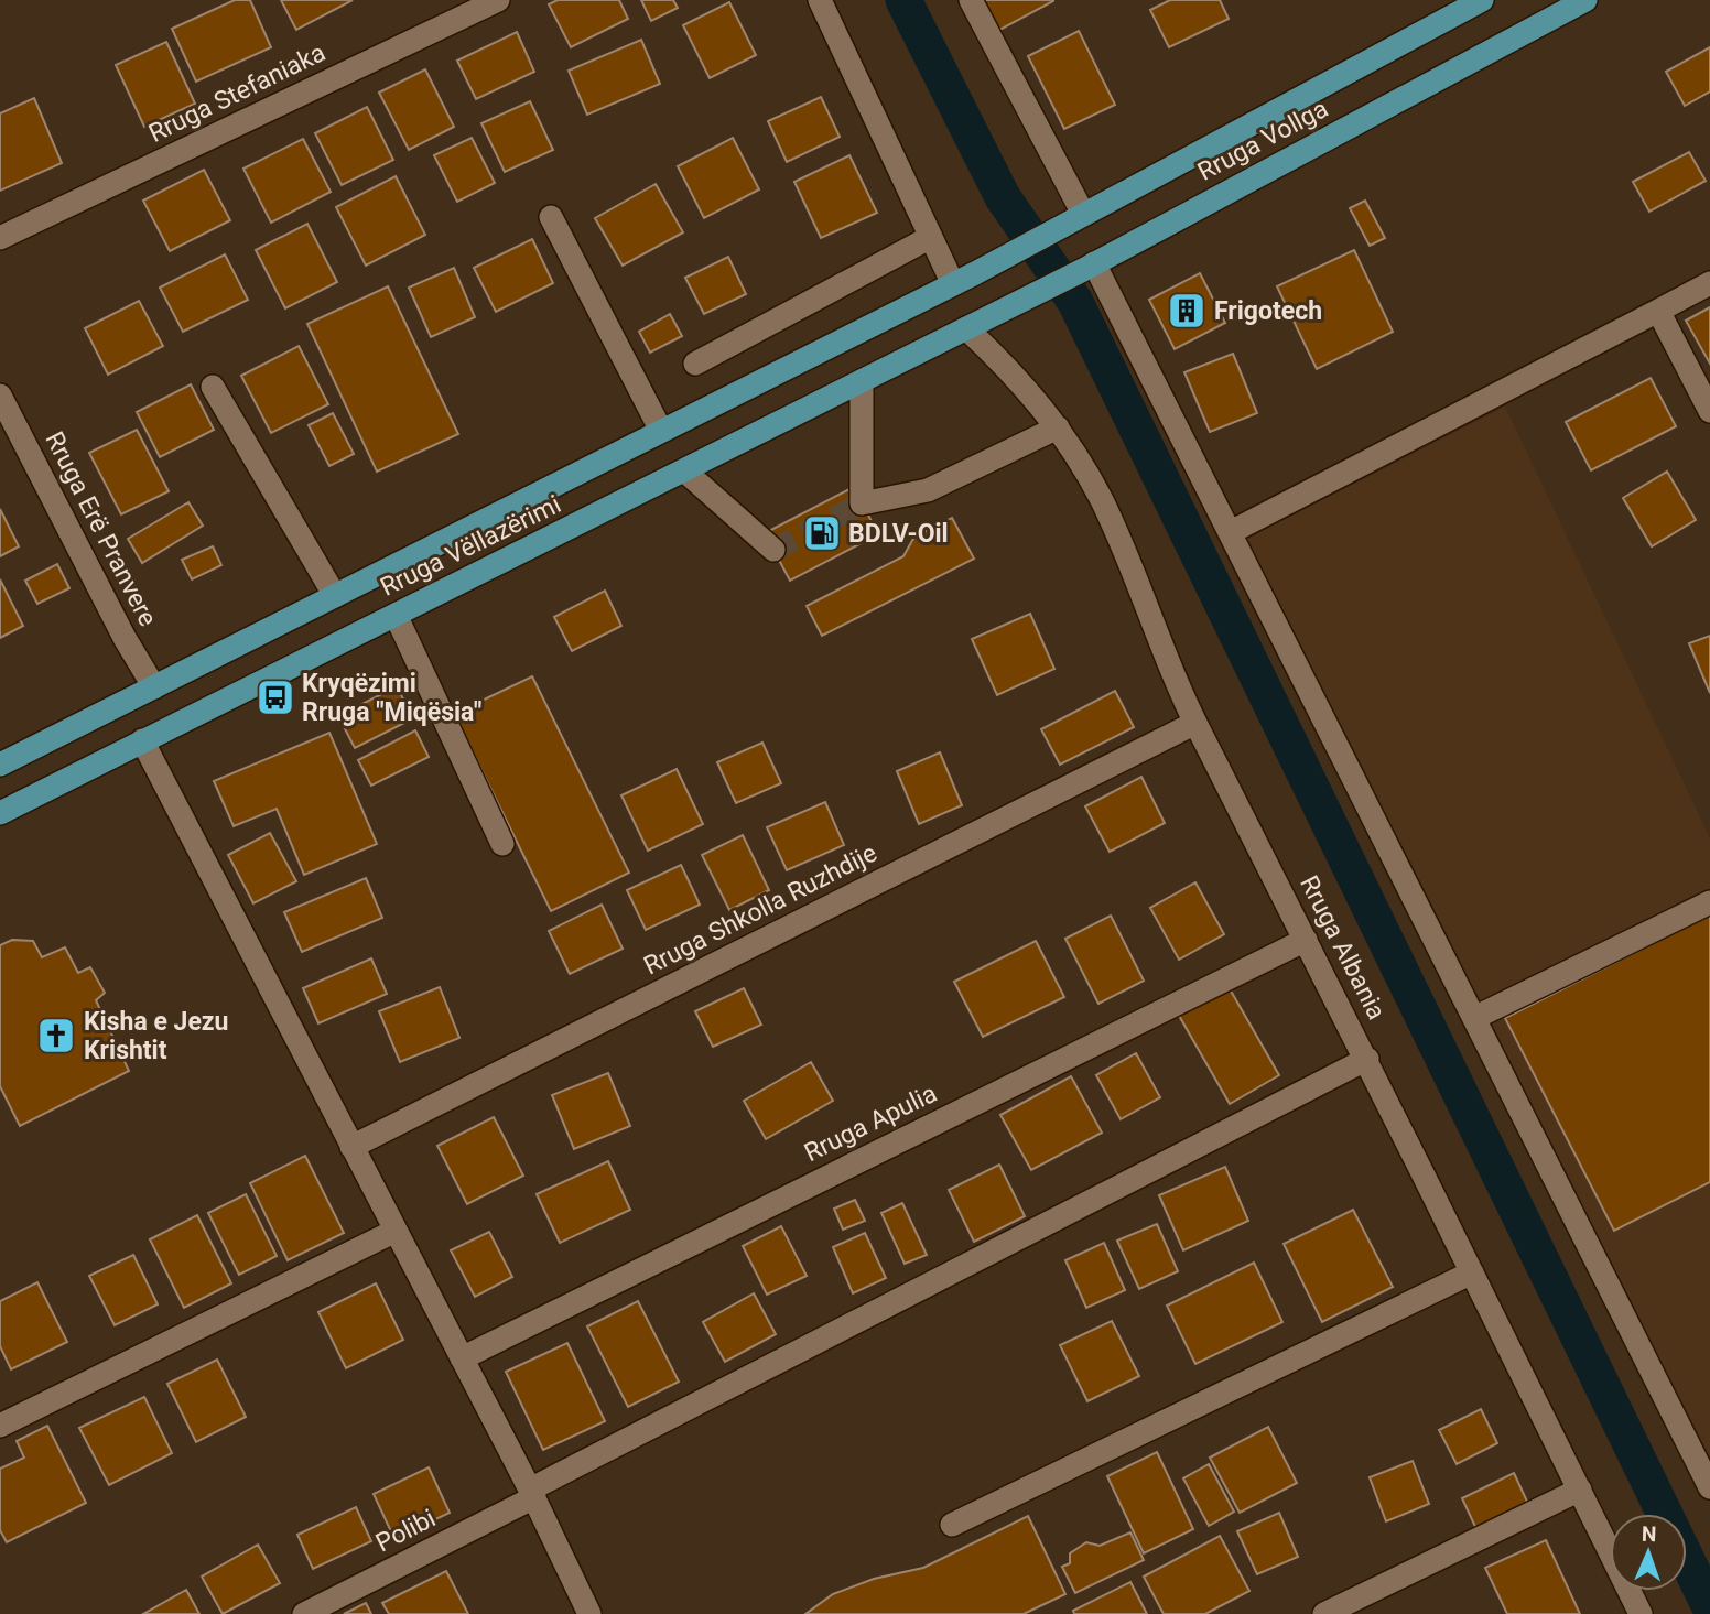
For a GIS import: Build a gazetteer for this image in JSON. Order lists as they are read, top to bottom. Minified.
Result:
{"streets":{"main road":["Rruga Vollga","Rruga Vëllazërimi"],"street":["Rruga Stefaniaka","Rruga Erë Pranvere","Rruga Shkolla Ruzhdije","Rruga Albania","Rruga Apulia","Polibi"]},"crossings":[["Rruga Vollga","Rruga Vëllazërimi"],["Rruga Vollga","Rruga Albania"],["Rruga Erë Pranvere","Rruga Vëllazërimi"],["Rruga Vëllazërimi","Rruga Albania"],["Rruga Shkolla Ruzhdije","Rruga Albania"],["Rruga Albania","Rruga Apulia"],["Rruga Albania","Polibi"]],"places":{"building":["Frigotech"],"fuel station":["BDLV-Oil"],"bus stop":["Kryqëzimi Rruga \"Miqësia\""],"church":["Kisha e Jezu Krishtit"]},"north":"top"}
